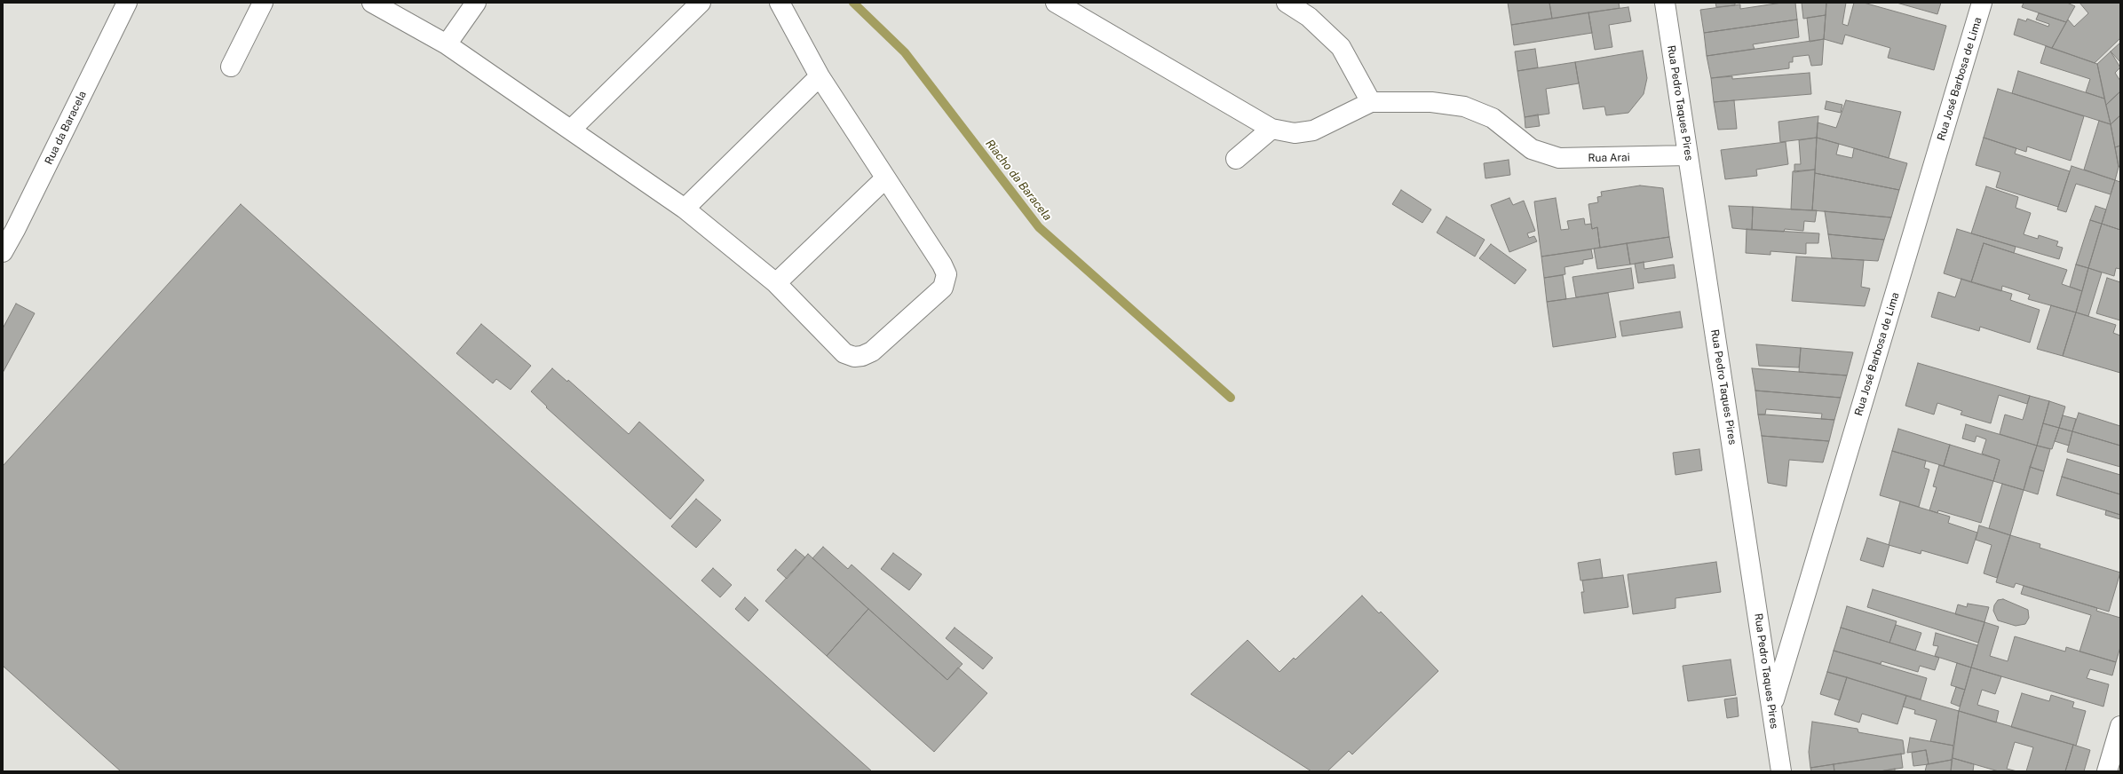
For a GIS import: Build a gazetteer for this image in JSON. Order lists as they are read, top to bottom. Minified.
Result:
{"streets":{"street":["Rua José Barbosa de Lima","Rua Pedro Taques Pires","Rua da Baracela","Rua Arai"]},"crossings":[["Rua José Barbosa de Lima","Rua Pedro Taques Pires"],["Rua Pedro Taques Pires","Rua Arai"]],"water":["Riacho da Baracela"]}
